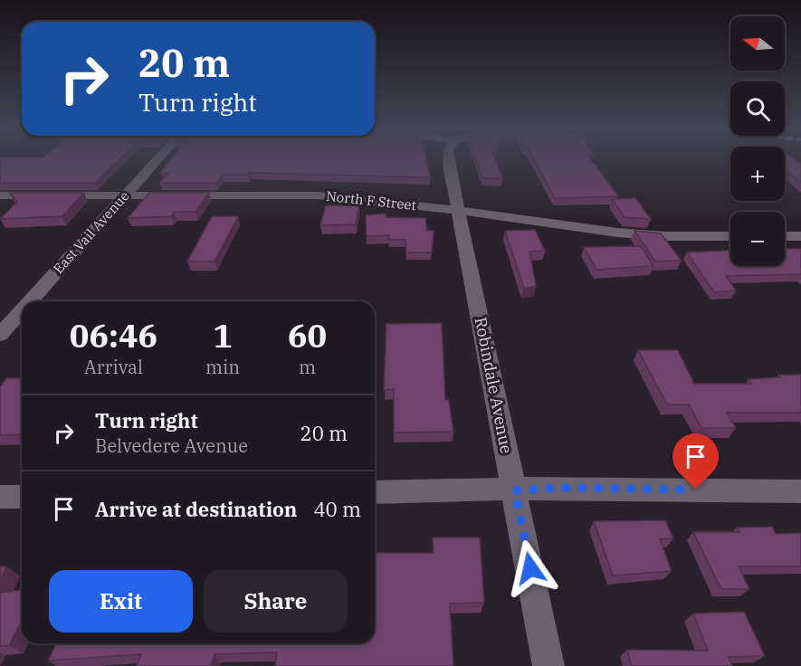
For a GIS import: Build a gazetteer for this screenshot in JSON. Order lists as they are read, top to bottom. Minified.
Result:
{"streets":{"street":["North F Street","East Vail Avenue","Robindale Avenue"]},"crossings":[["North F Street","East Vail Avenue"],["North F Street","Robindale Avenue"]],"north":"left","page":{"map_buttons":["+","−"],"turn":["20 m","Turn right"],"eta":["06:46","Arrival","1","min","60","m"],"list":[{"name":"Turn right","note":"Belvedere Avenue","value":"20 m"},{"name":"Arrive at destination","value":"40 m"}],"buttons":["Exit","Share"]}}
